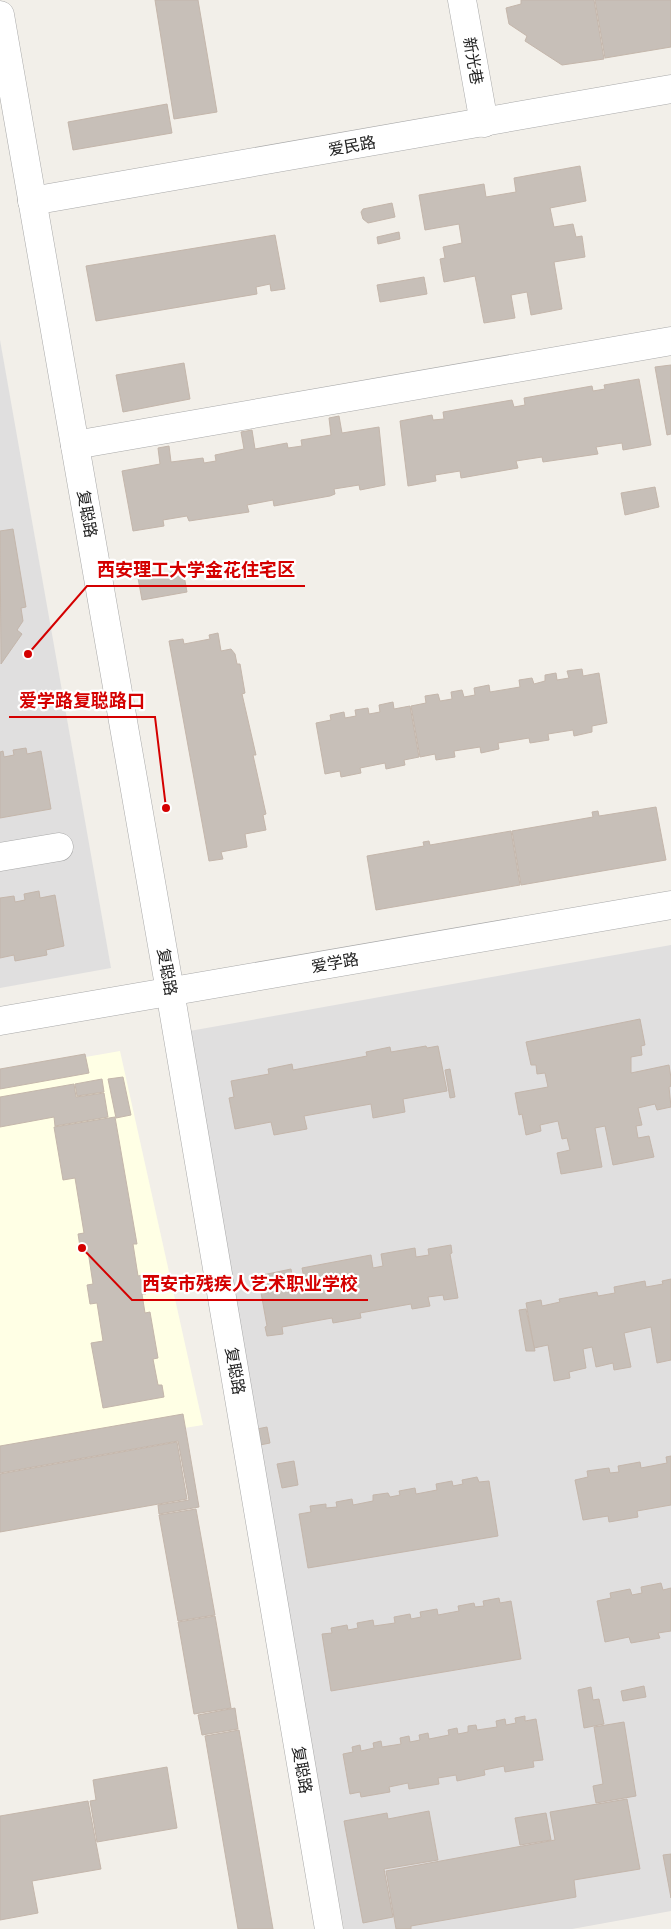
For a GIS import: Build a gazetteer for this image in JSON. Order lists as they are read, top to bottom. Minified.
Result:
{"streets":{"street":["新光巷","爱民路","复聪路","爱学路"]},"crossings":[["新光巷","爱民路"],["爱民路","复聪路"],["复聪路","爱学路"]],"places":["西安理工大学金花住宅区","爱学路复聪路口","西安市残疾人艺术职业学校"]}
